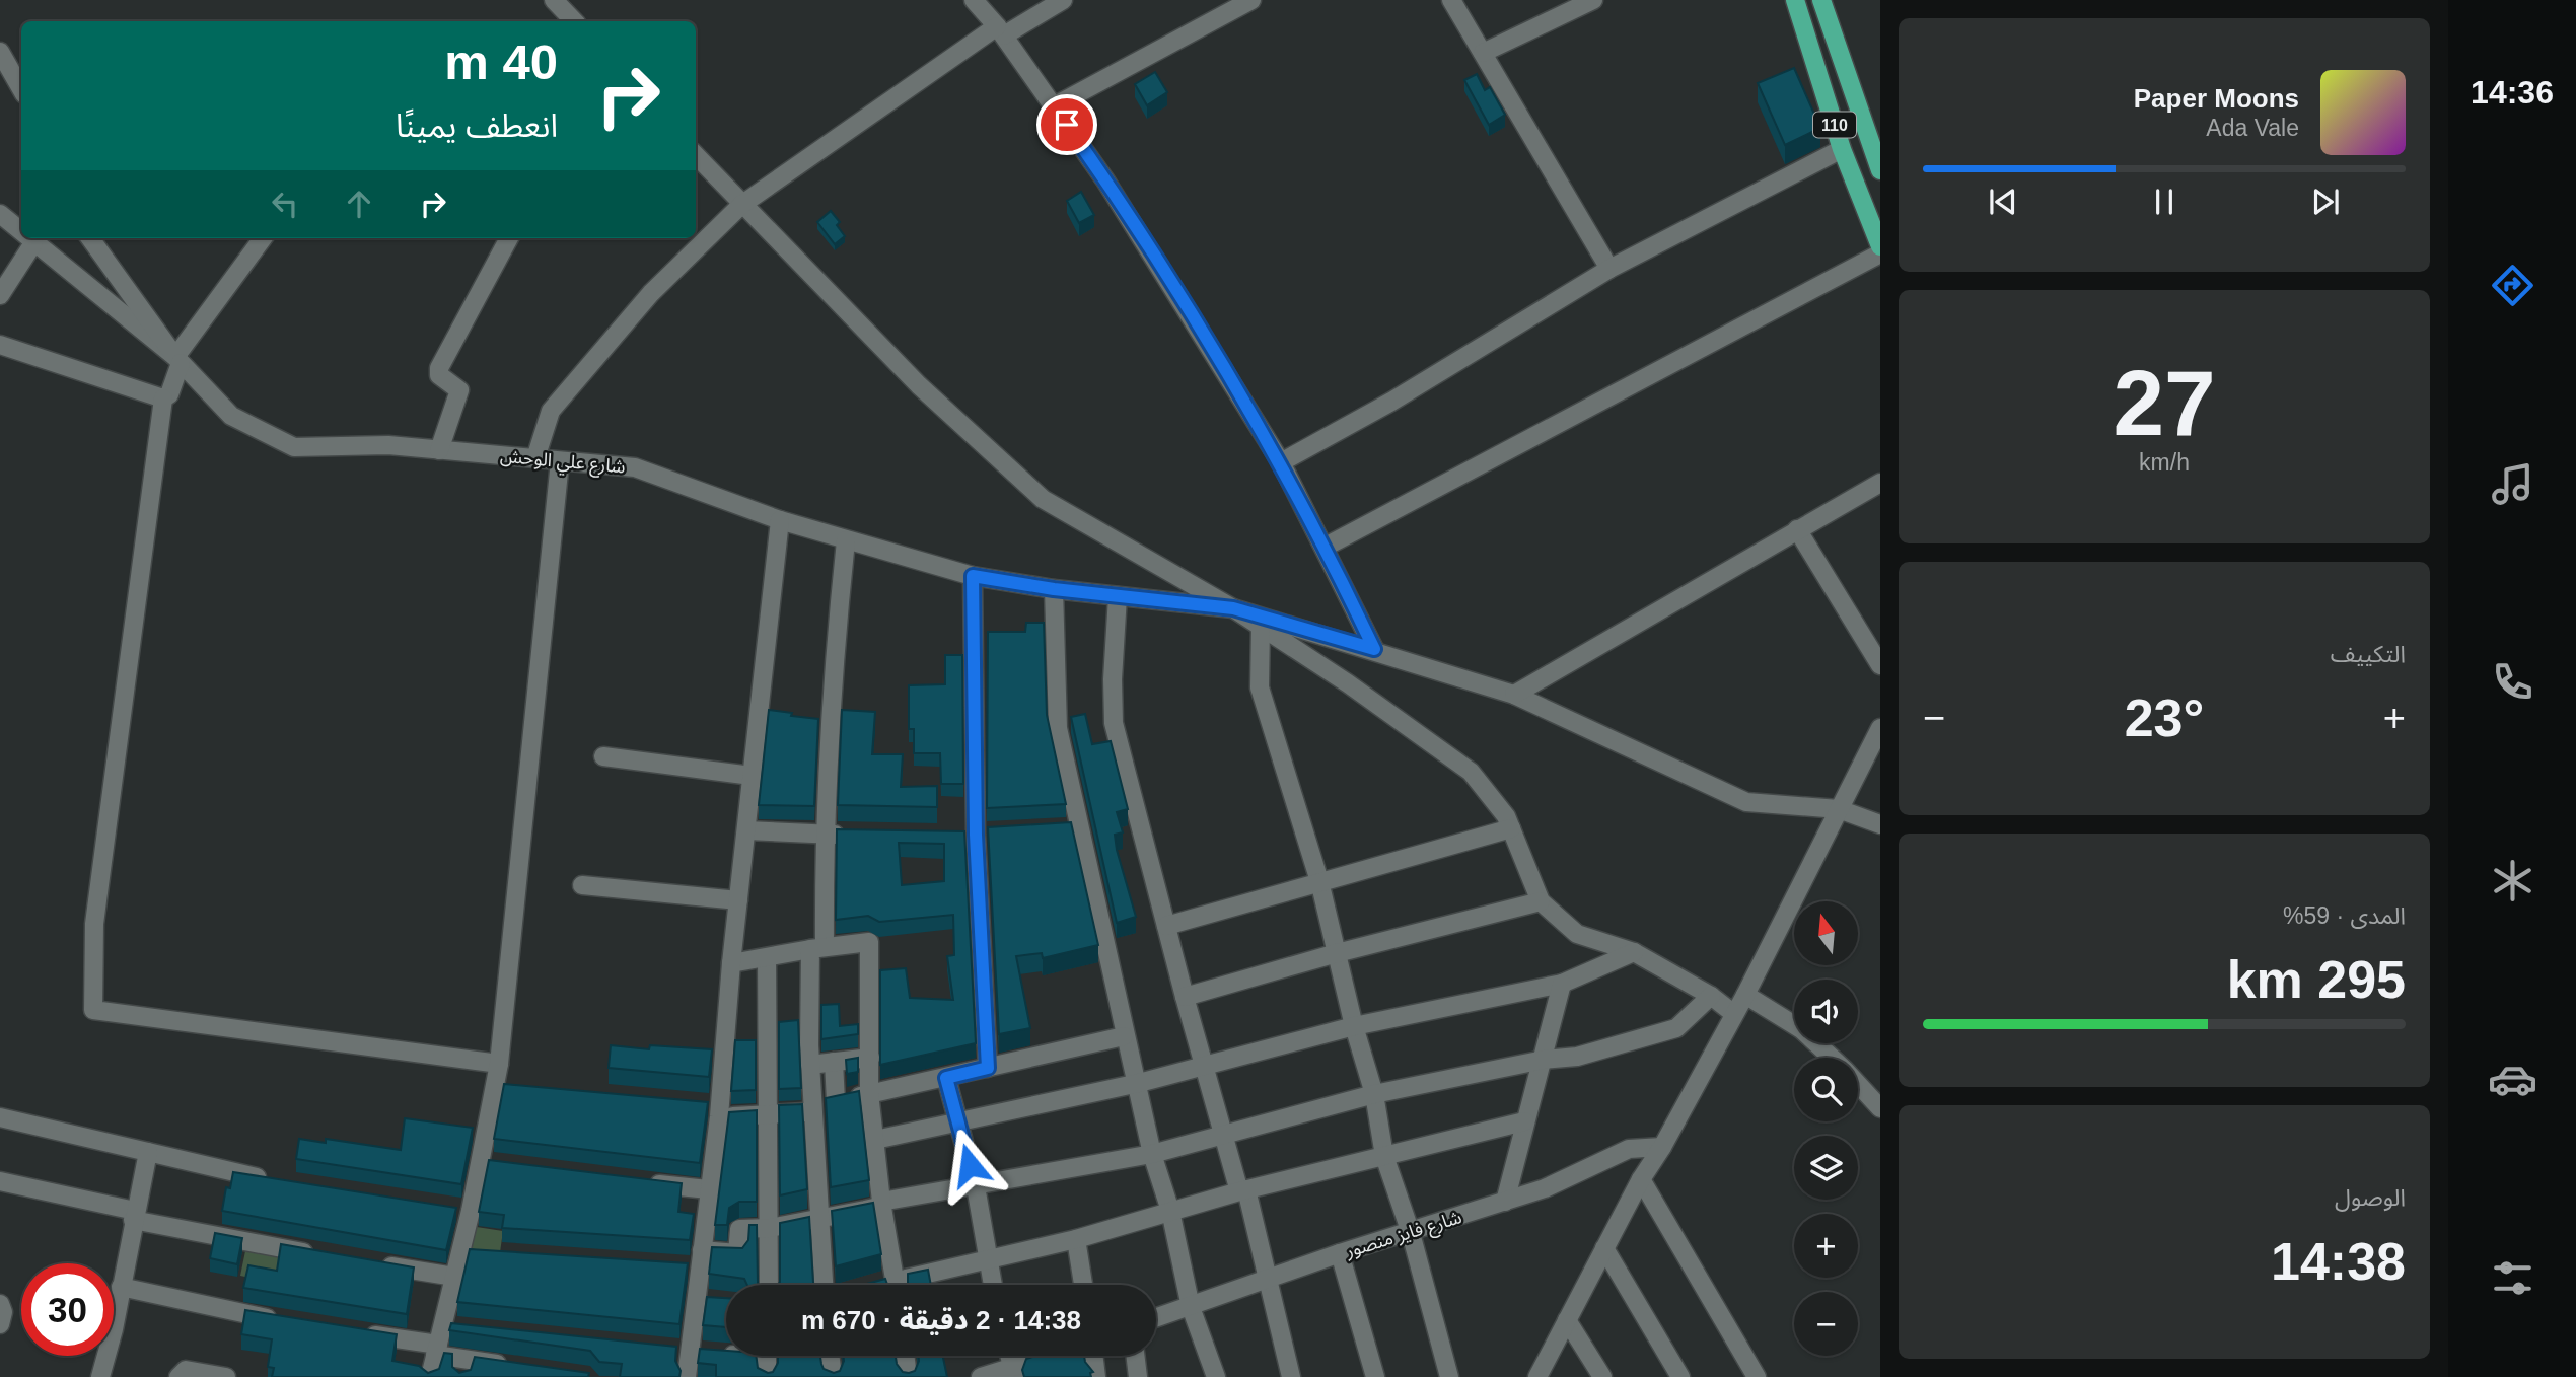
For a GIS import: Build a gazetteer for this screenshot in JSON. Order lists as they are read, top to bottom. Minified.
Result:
{"streets":{"main road":["110"],"street":["شارع علي الوحش","شارع فايز منصور"]},"north":"top","page":{"tabs":"14:36","turn":["40 m","انعطف يمينًا"],"song":["Paper Moons","Ada Vale"],"tile":[["27","km/h"],"التكييف",["المدى · 59%","295 km"],["الوصول","14:38"]],"heat":["−","23°","+"],"map_buttons":["+","−"],"limit":"30","trip":"14:38 · 2 دقيقة · 670 m"}}
